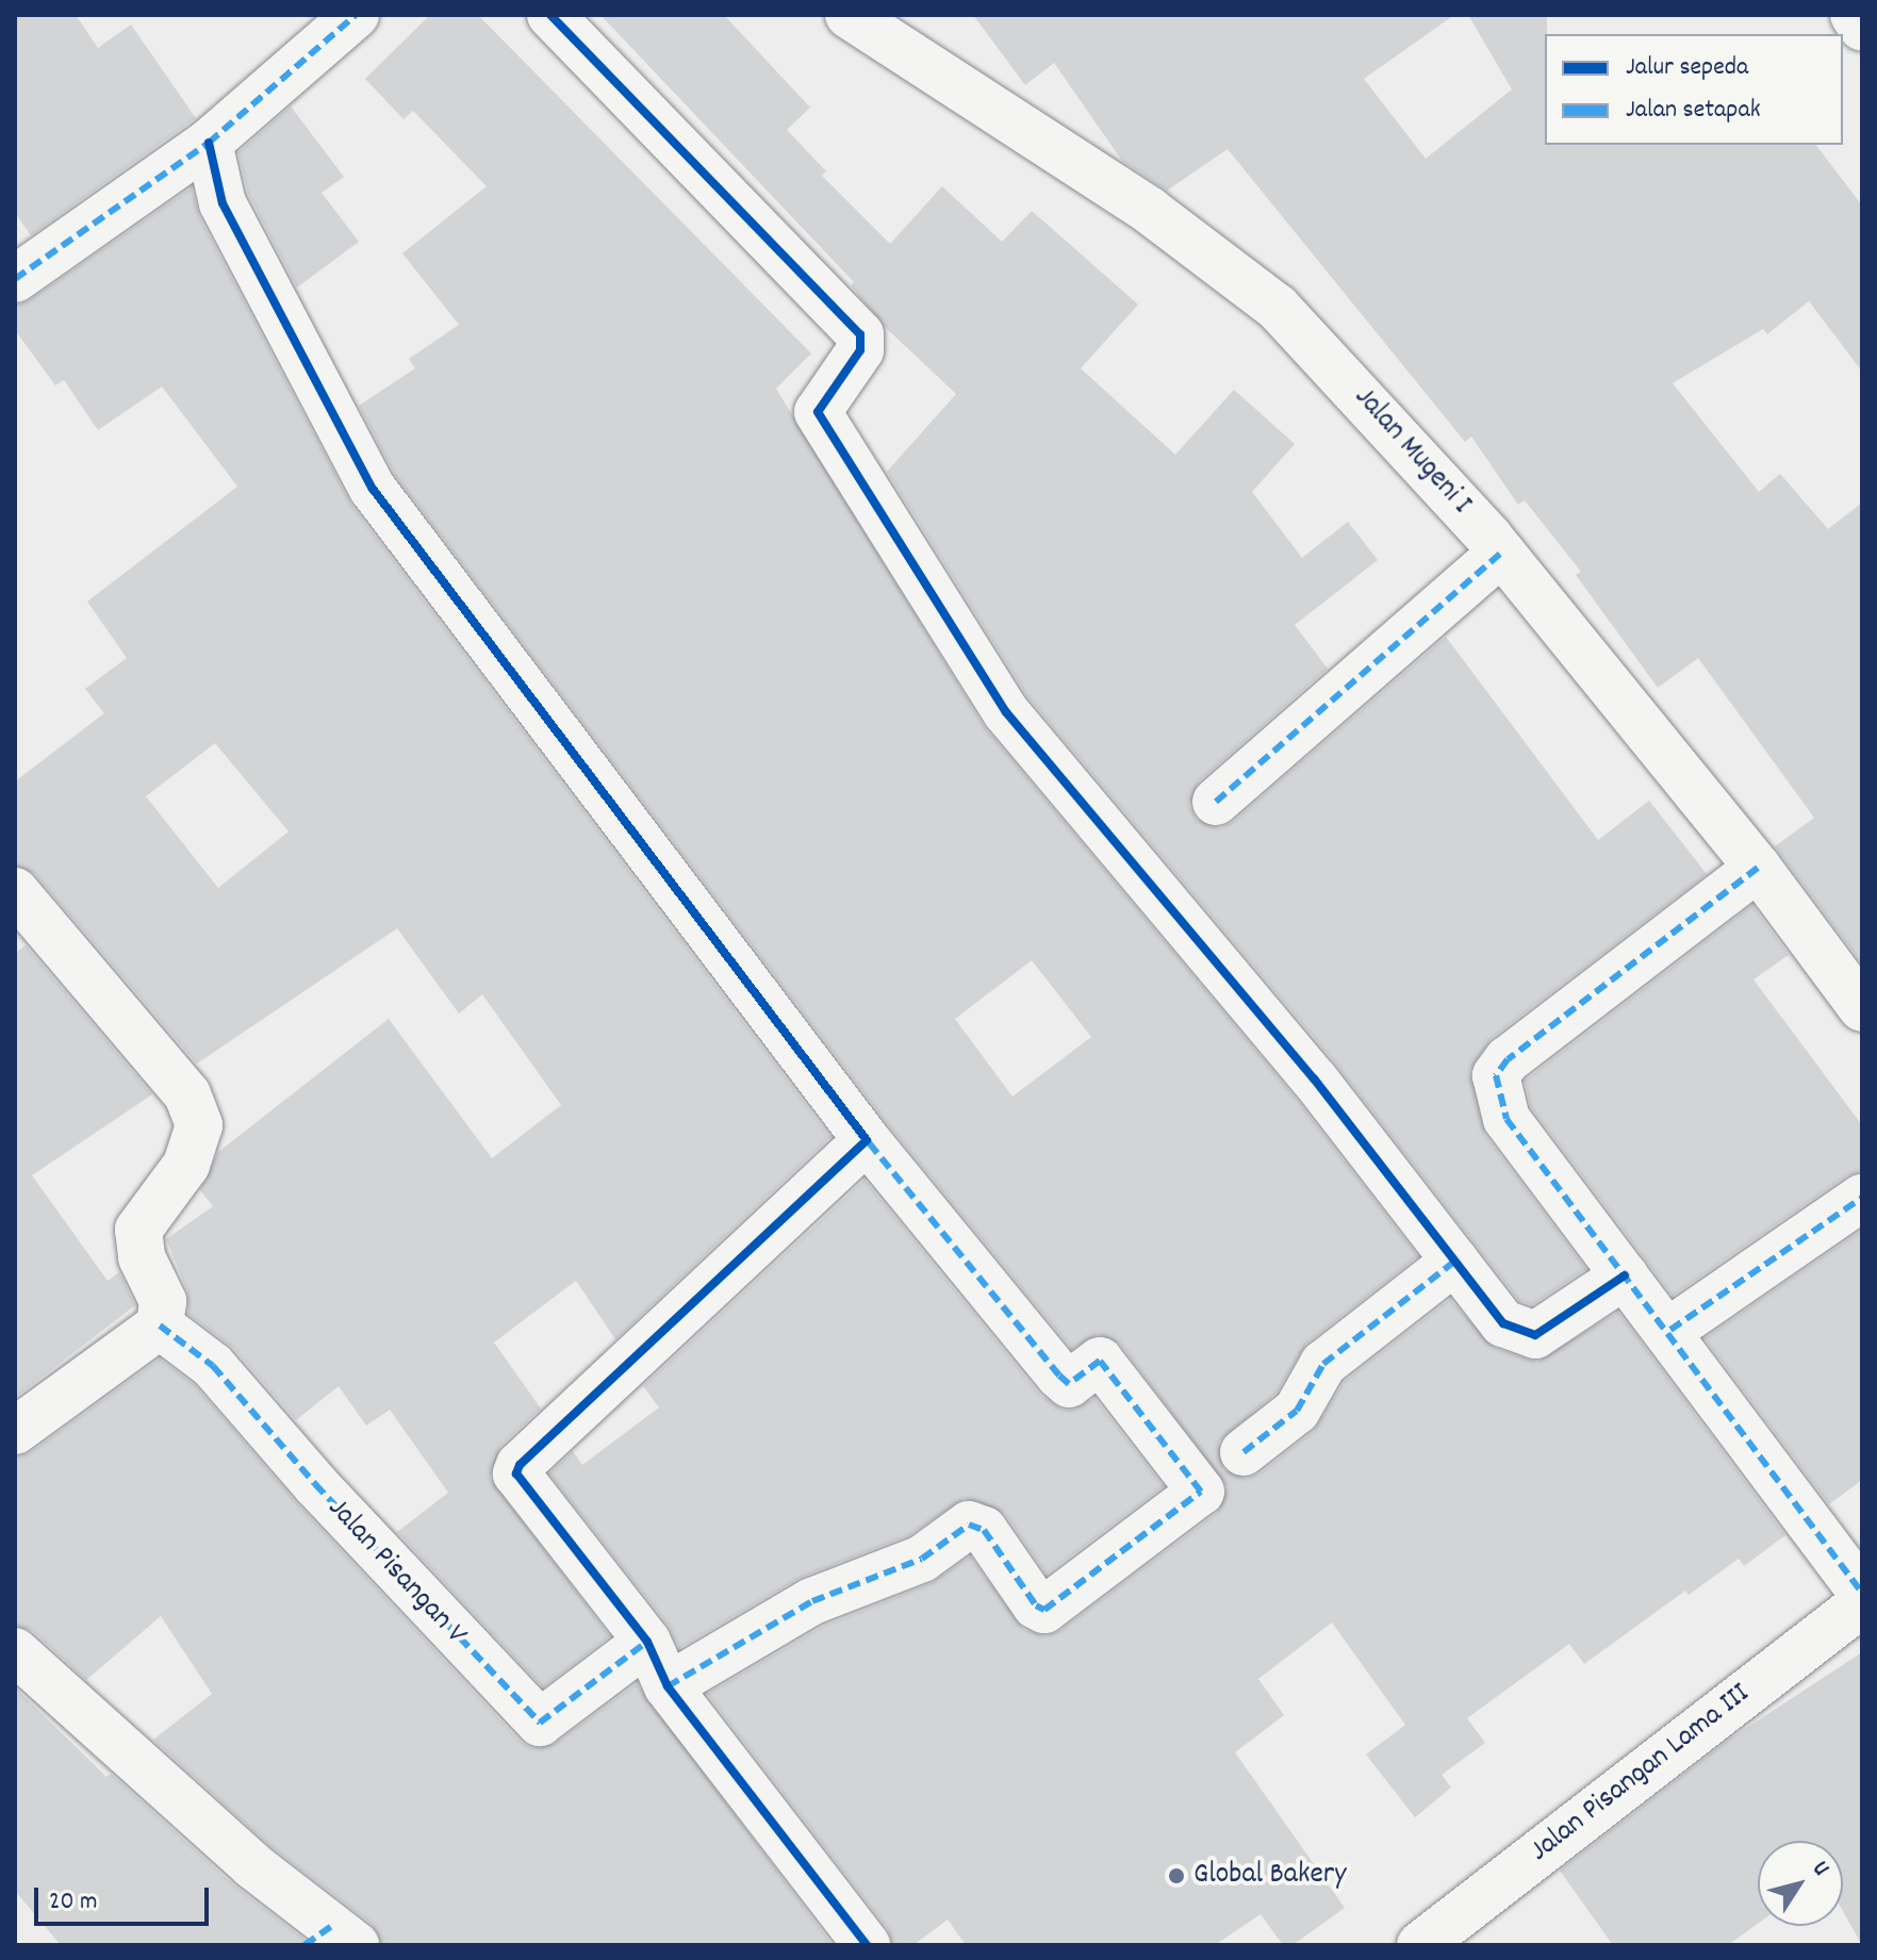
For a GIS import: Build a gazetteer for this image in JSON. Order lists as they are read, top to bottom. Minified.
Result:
{"streets":{"street":["Jalan Mugeni I","Jalan Pisangan V","Jalan Pisangan Lama III"]},"places":["Global Bakery"],"legend":["Jalur sepeda","Jalan setapak"],"scale_bar":"20 m","north":"top right"}
